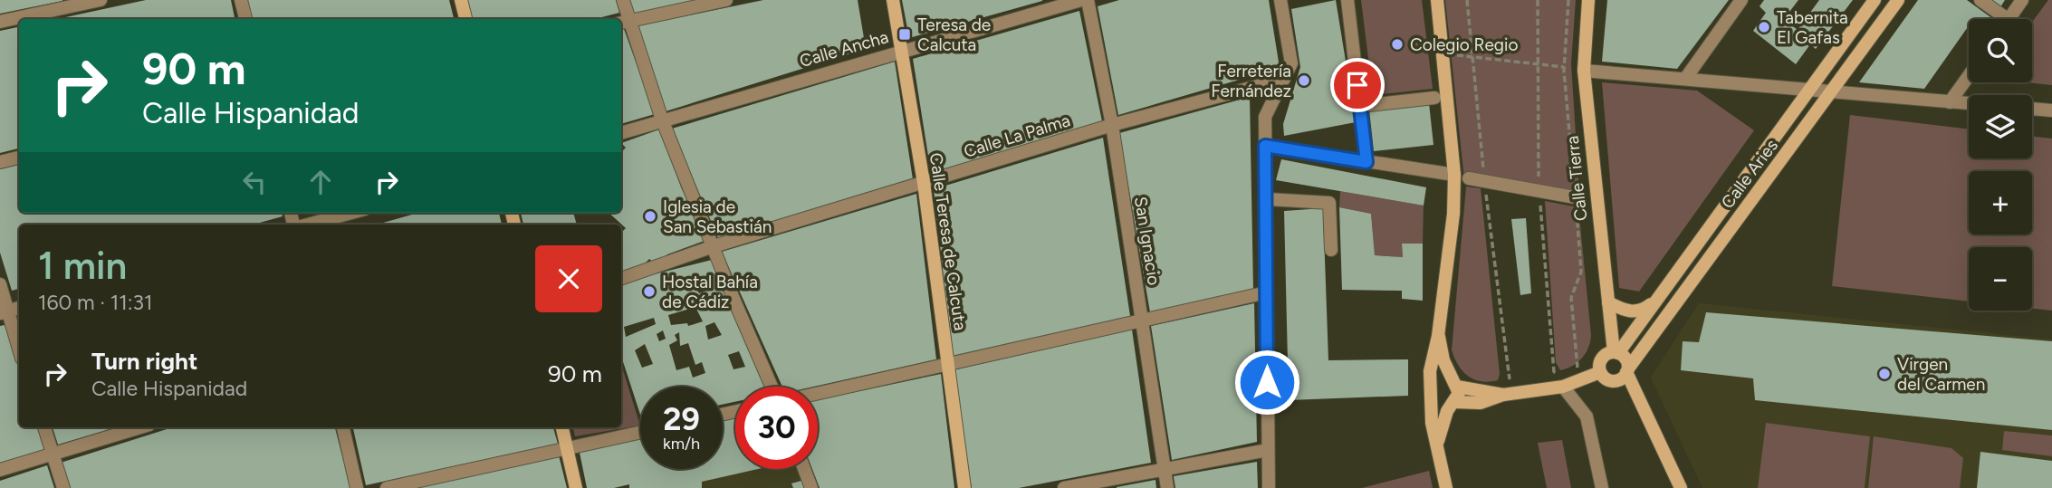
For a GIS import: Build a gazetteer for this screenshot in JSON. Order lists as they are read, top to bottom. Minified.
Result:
{"streets":{"street":["Calle Ancha","Calle La Palma","Calle Aries","Calle Tierra","San Ignacio","Calle Teresa de Calcuta"]},"crossings":[["Calle Ancha","Calle Teresa de Calcuta"],["Calle La Palma","San Ignacio"],["Calle La Palma","Calle Teresa de Calcuta"],["Calle Aries","Calle Tierra"]],"places":{"other":["Tabernita El Gafas","Colegio Regio","Ferretería Fernández","Iglesia de San Sebastián","Hostal Bahía de Cádiz","Virgen del Carmen"],"transit":["Teresa de Calcuta"]},"page":{"map_buttons":["+","−"],"turn":["90 m","Calle Hispanidad"],"heading":["1 min","160 m · 11:31"],"list":[{"name":"Turn right","note":"Calle Hispanidad","value":"90 m"}],"speed":"29 km/h","limit":"30"}}
